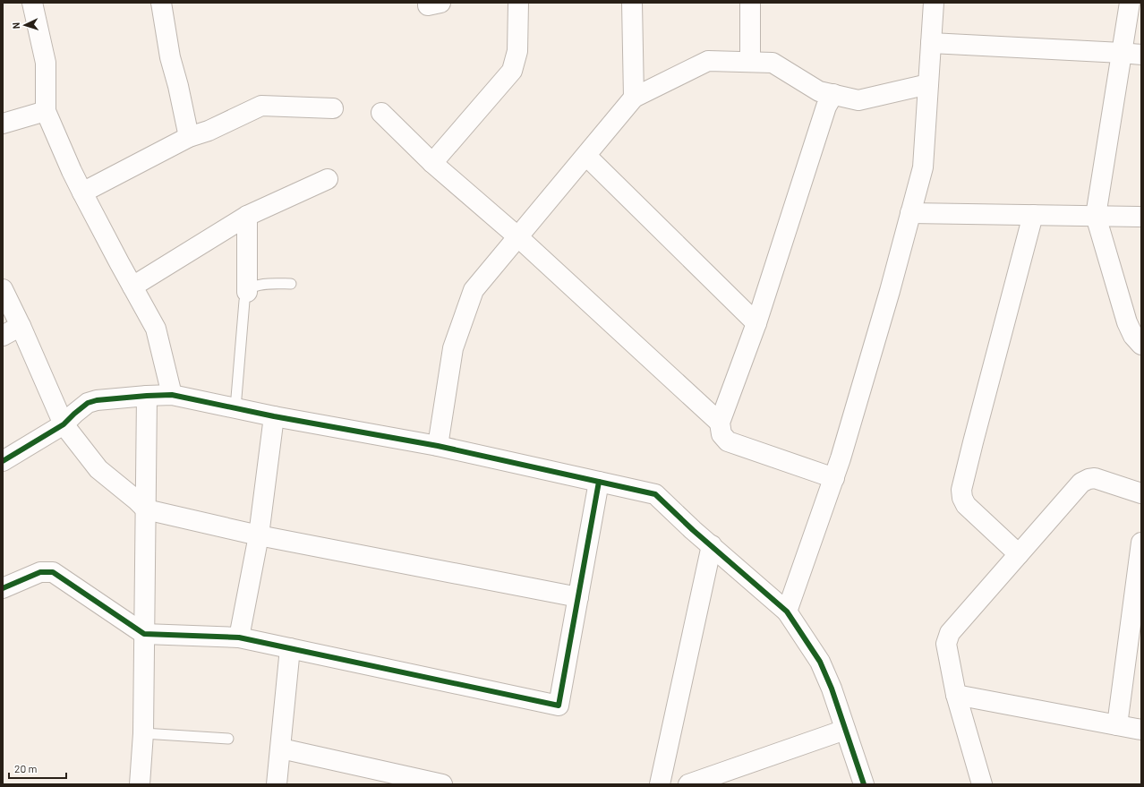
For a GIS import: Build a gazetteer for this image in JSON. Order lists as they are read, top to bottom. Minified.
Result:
{"scale_bar":"20 m","north":"left"}
